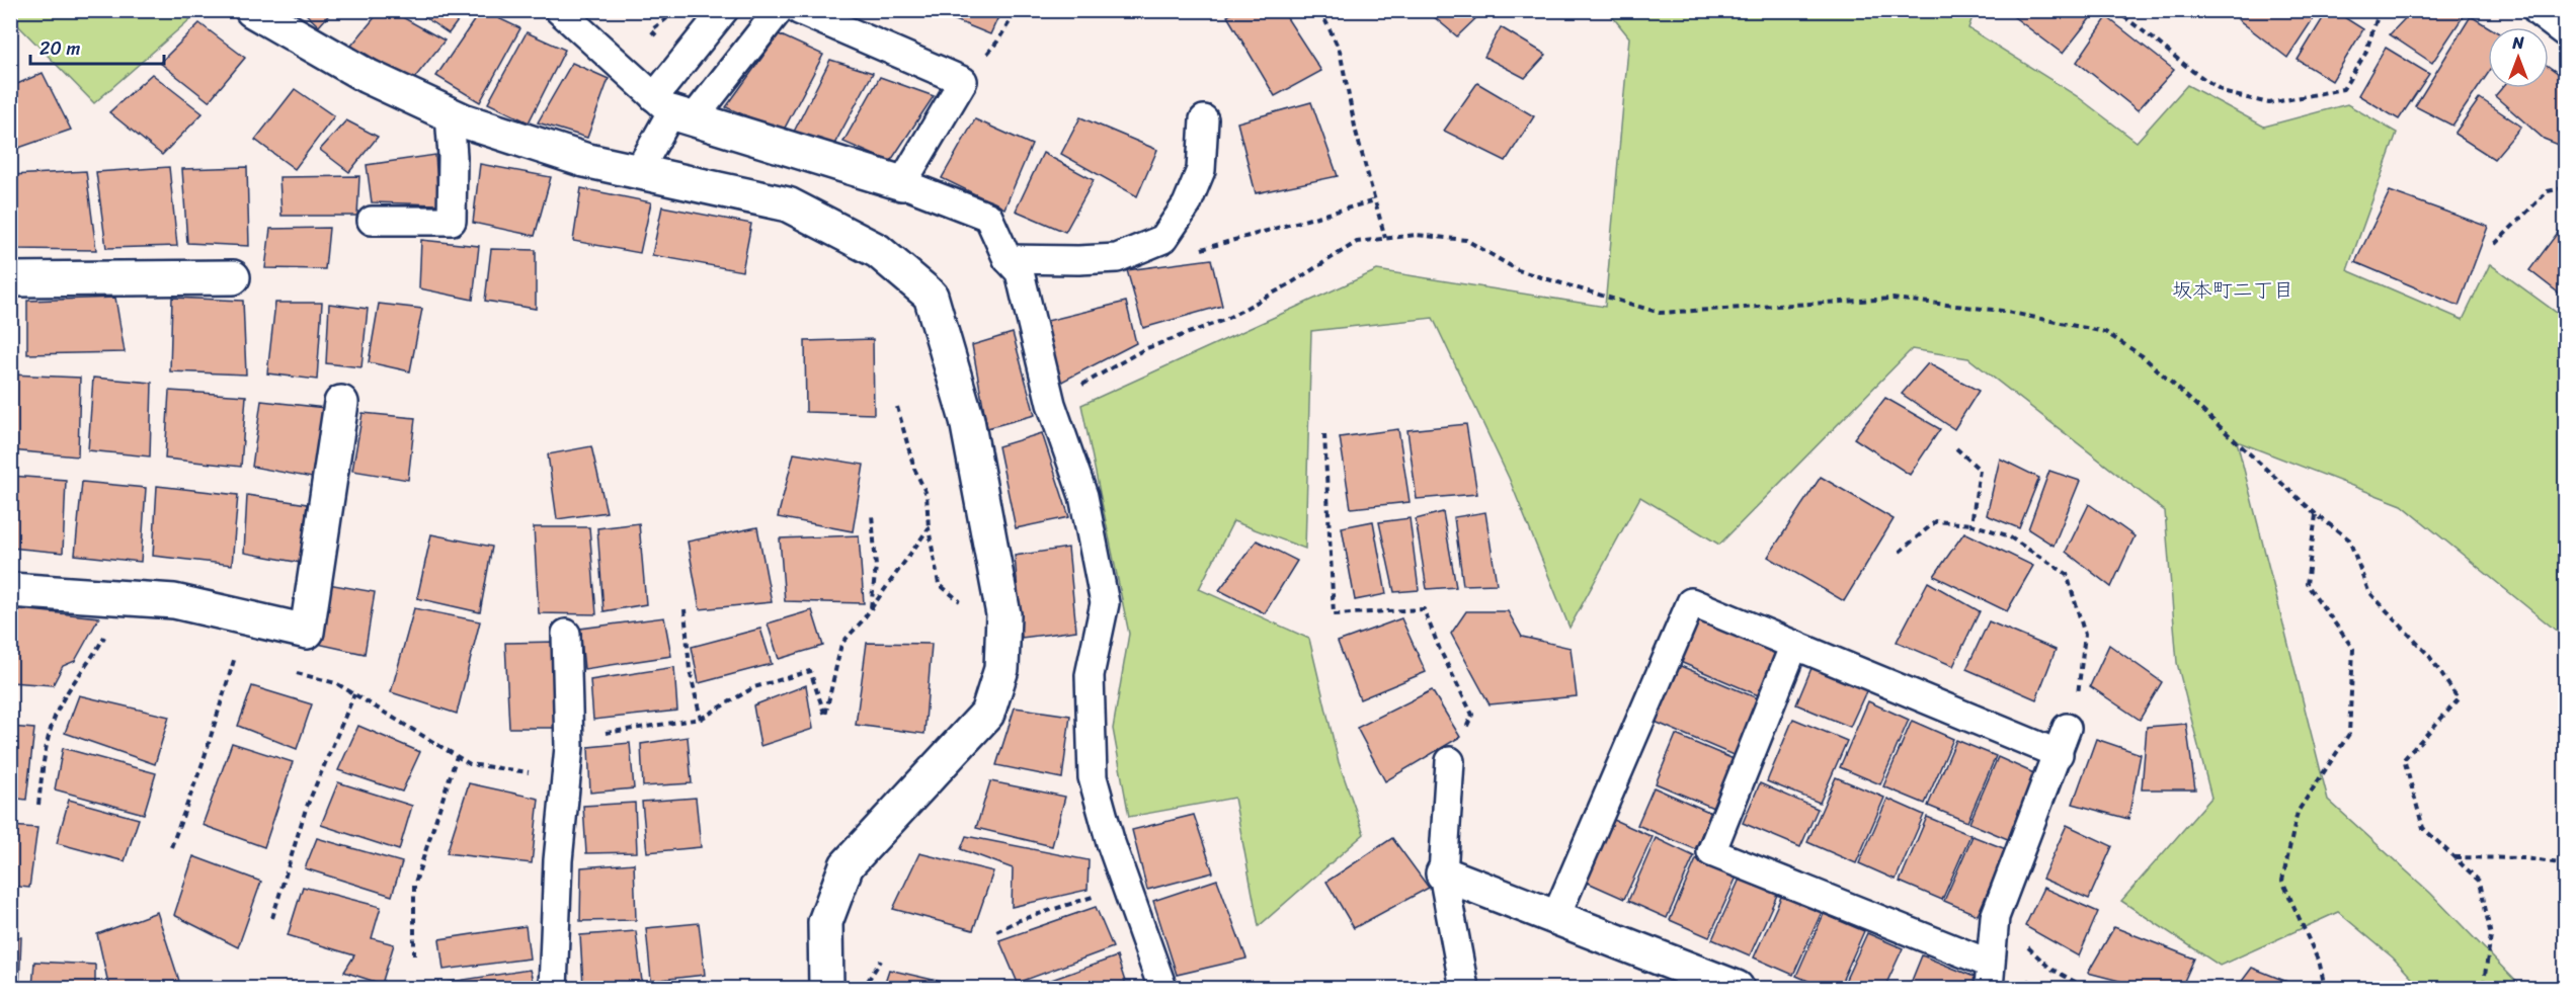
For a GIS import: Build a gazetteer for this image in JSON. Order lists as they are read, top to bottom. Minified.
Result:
{"districts":["坂本町二丁目"],"scale_bar":"20 m","north":"top"}
